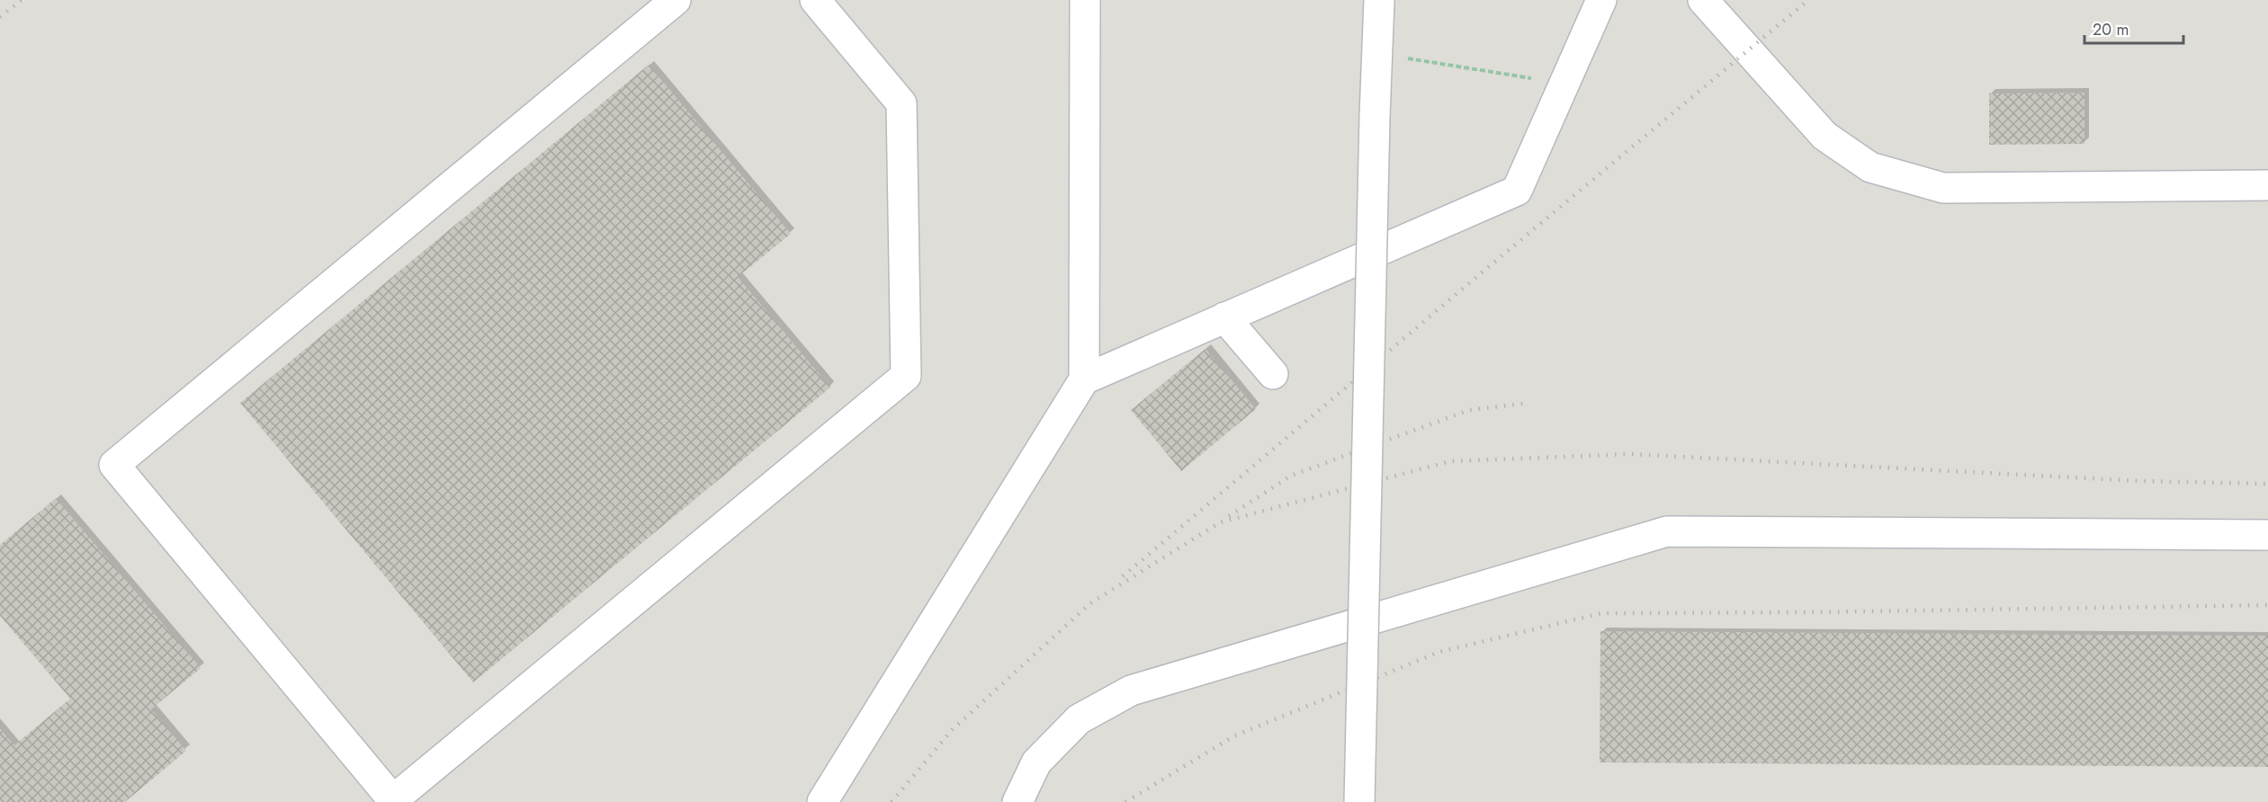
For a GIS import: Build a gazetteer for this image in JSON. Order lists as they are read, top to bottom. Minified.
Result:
{"scale_bar":"20 m"}
